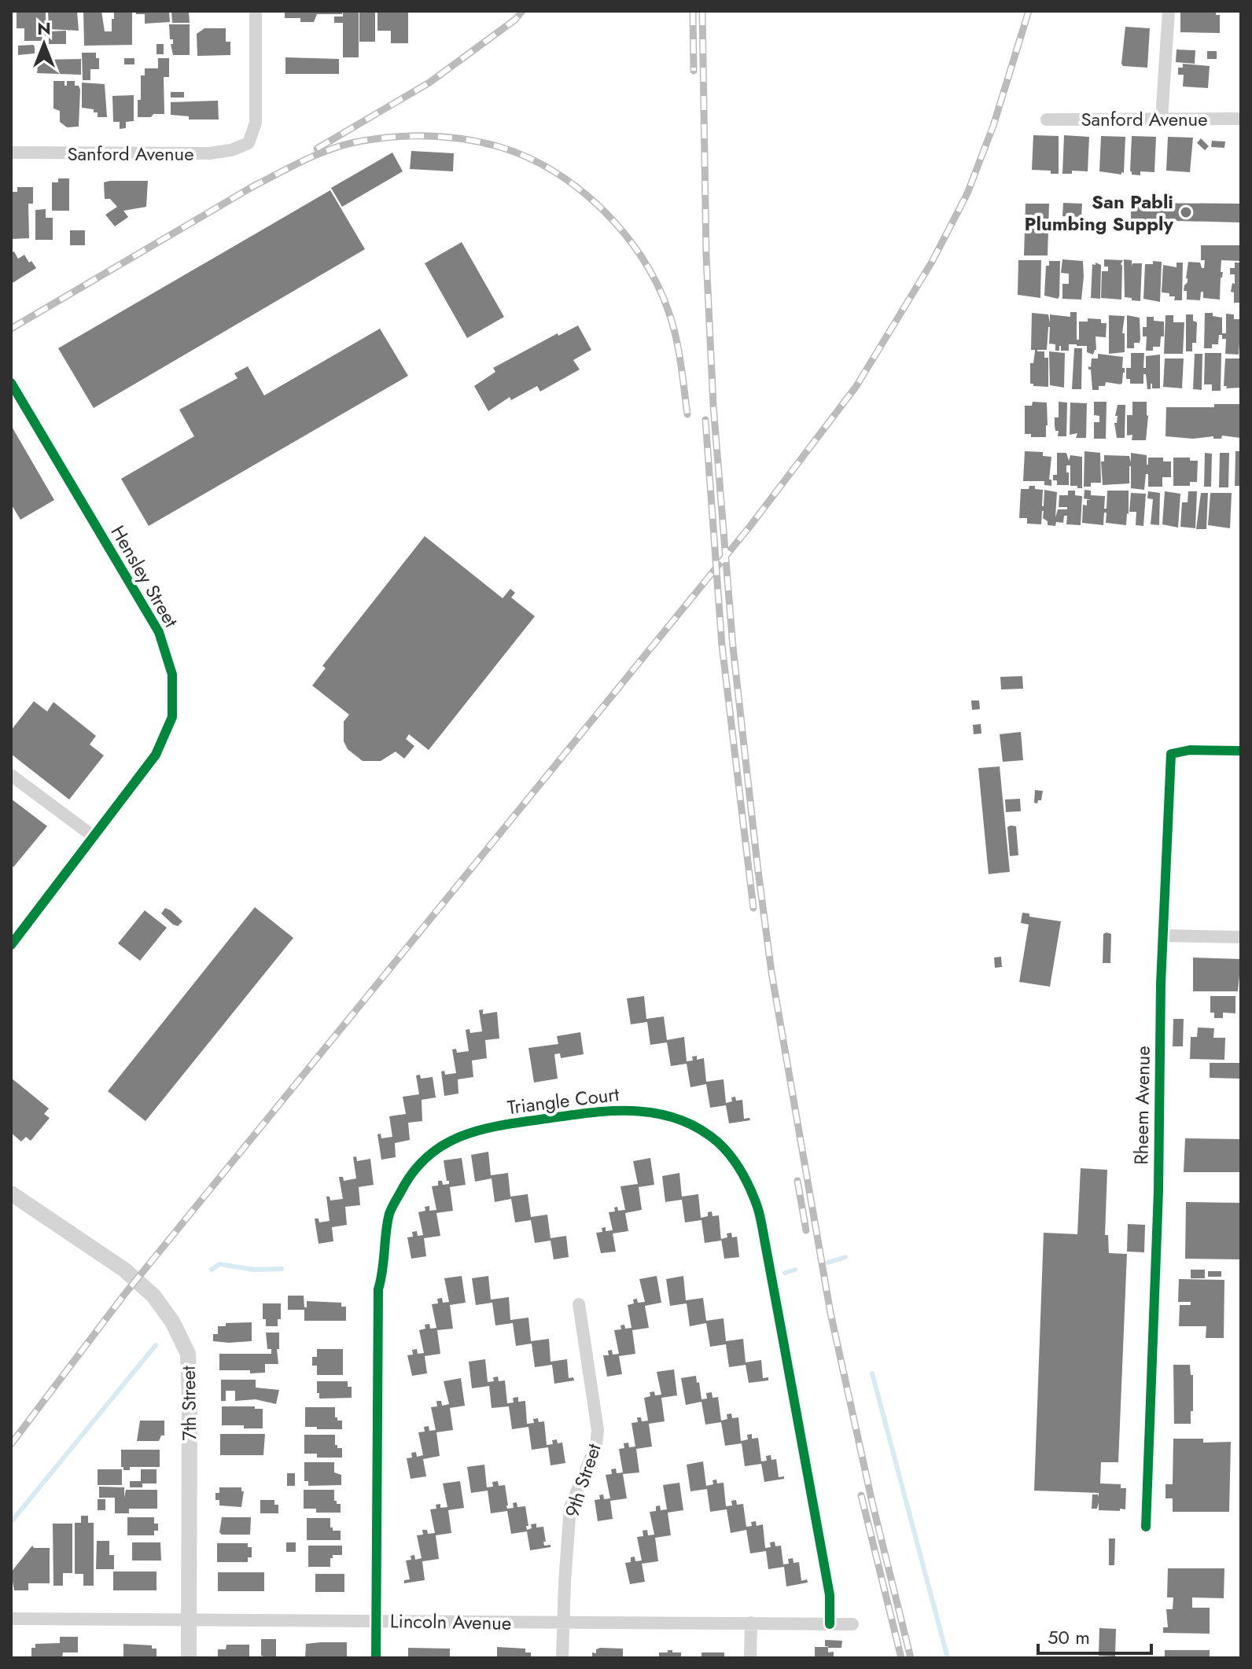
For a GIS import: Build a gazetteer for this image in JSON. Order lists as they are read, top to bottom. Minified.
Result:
{"streets":{"street":["Sanford Avenue","Hensley Street","Triangle Court","Rheem Avenue","7th Street","9th Street","Lincoln Avenue"]},"crossings":[["Triangle Court","Lincoln Avenue"],["7th Street","Lincoln Avenue"],["9th Street","Lincoln Avenue"]],"places":["San Pabli Plumbing Supply"],"scale_bar":"50 m","north":"top"}
